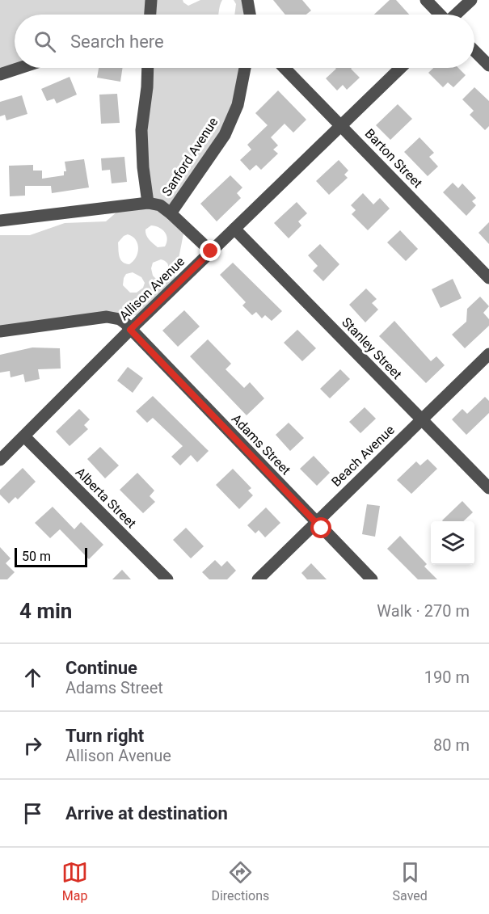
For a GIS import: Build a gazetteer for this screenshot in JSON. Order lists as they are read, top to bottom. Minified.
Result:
{"streets":{"street":["Sanford Avenue","Barton Street","Allison Avenue","Stanley Street","Adams Street","Beach Avenue","Alberta Street"]},"crossings":[["Barton Street","Allison Avenue"],["Allison Avenue","Stanley Street"],["Allison Avenue","Adams Street"],["Allison Avenue","Alberta Street"],["Stanley Street","Beach Avenue"],["Adams Street","Beach Avenue"]],"scale_bar":"50 m","page":{"search":"Search here","scale":"50 m","heading":["4 min","Walk · 270 m"],"list":[["Continue","Adams Street","190 m"],["Turn right","Allison Avenue","80 m"],"Arrive at destination"],"nav":["Map","Directions","Saved"]}}
